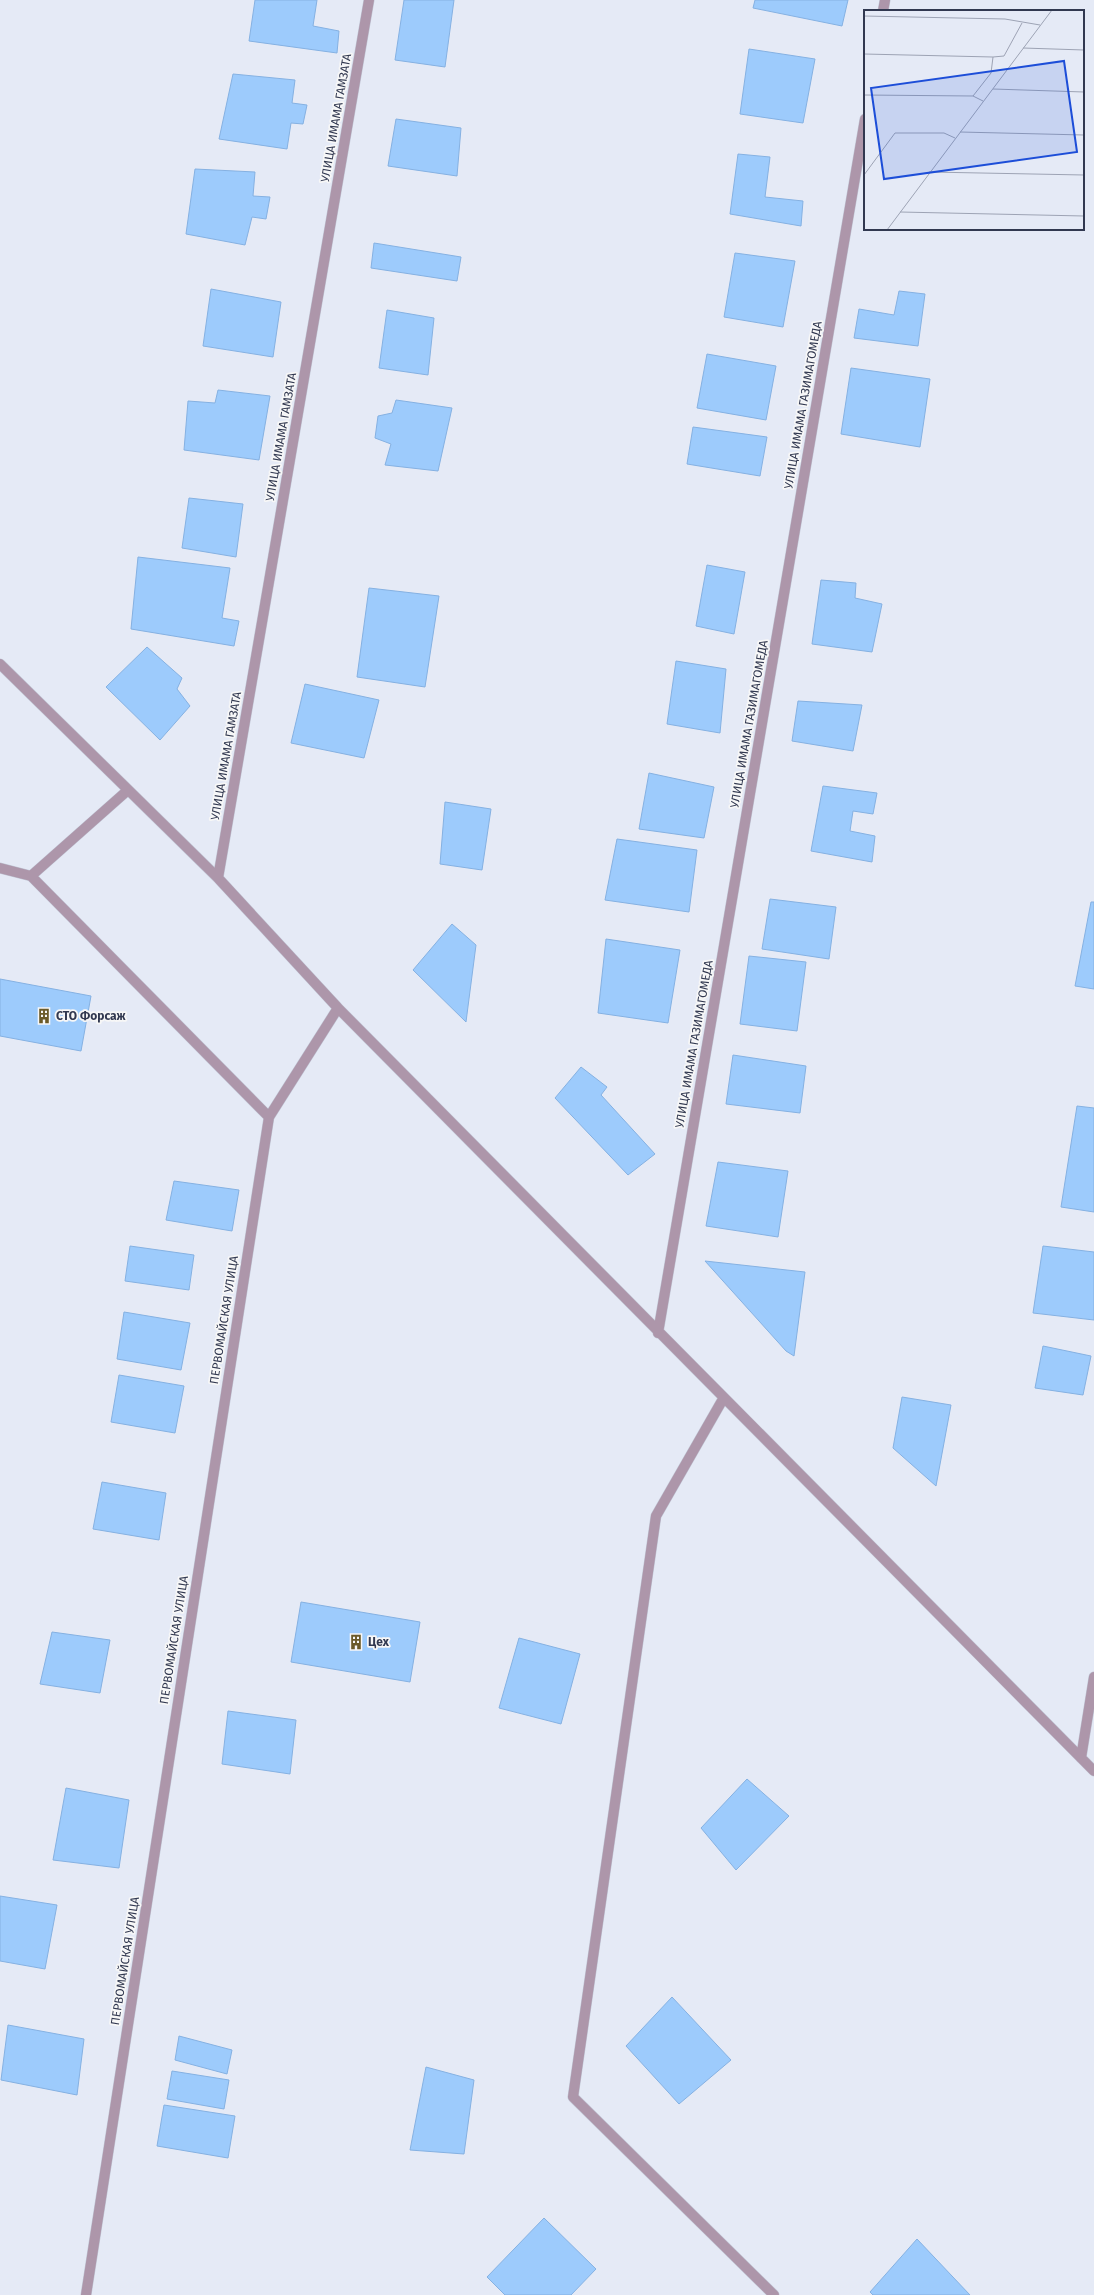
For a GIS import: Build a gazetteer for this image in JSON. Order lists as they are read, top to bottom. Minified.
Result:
{"streets":{"street":["УЛИЦА ИМАМА ГАМЗАТА","УЛИЦА ИМАМА ГАЗИМАГОМЕДА","ПЕРВОМАЙСКАЯ УЛИЦА"]},"places":{"building":["СТО Форсаж","Цех"]}}
